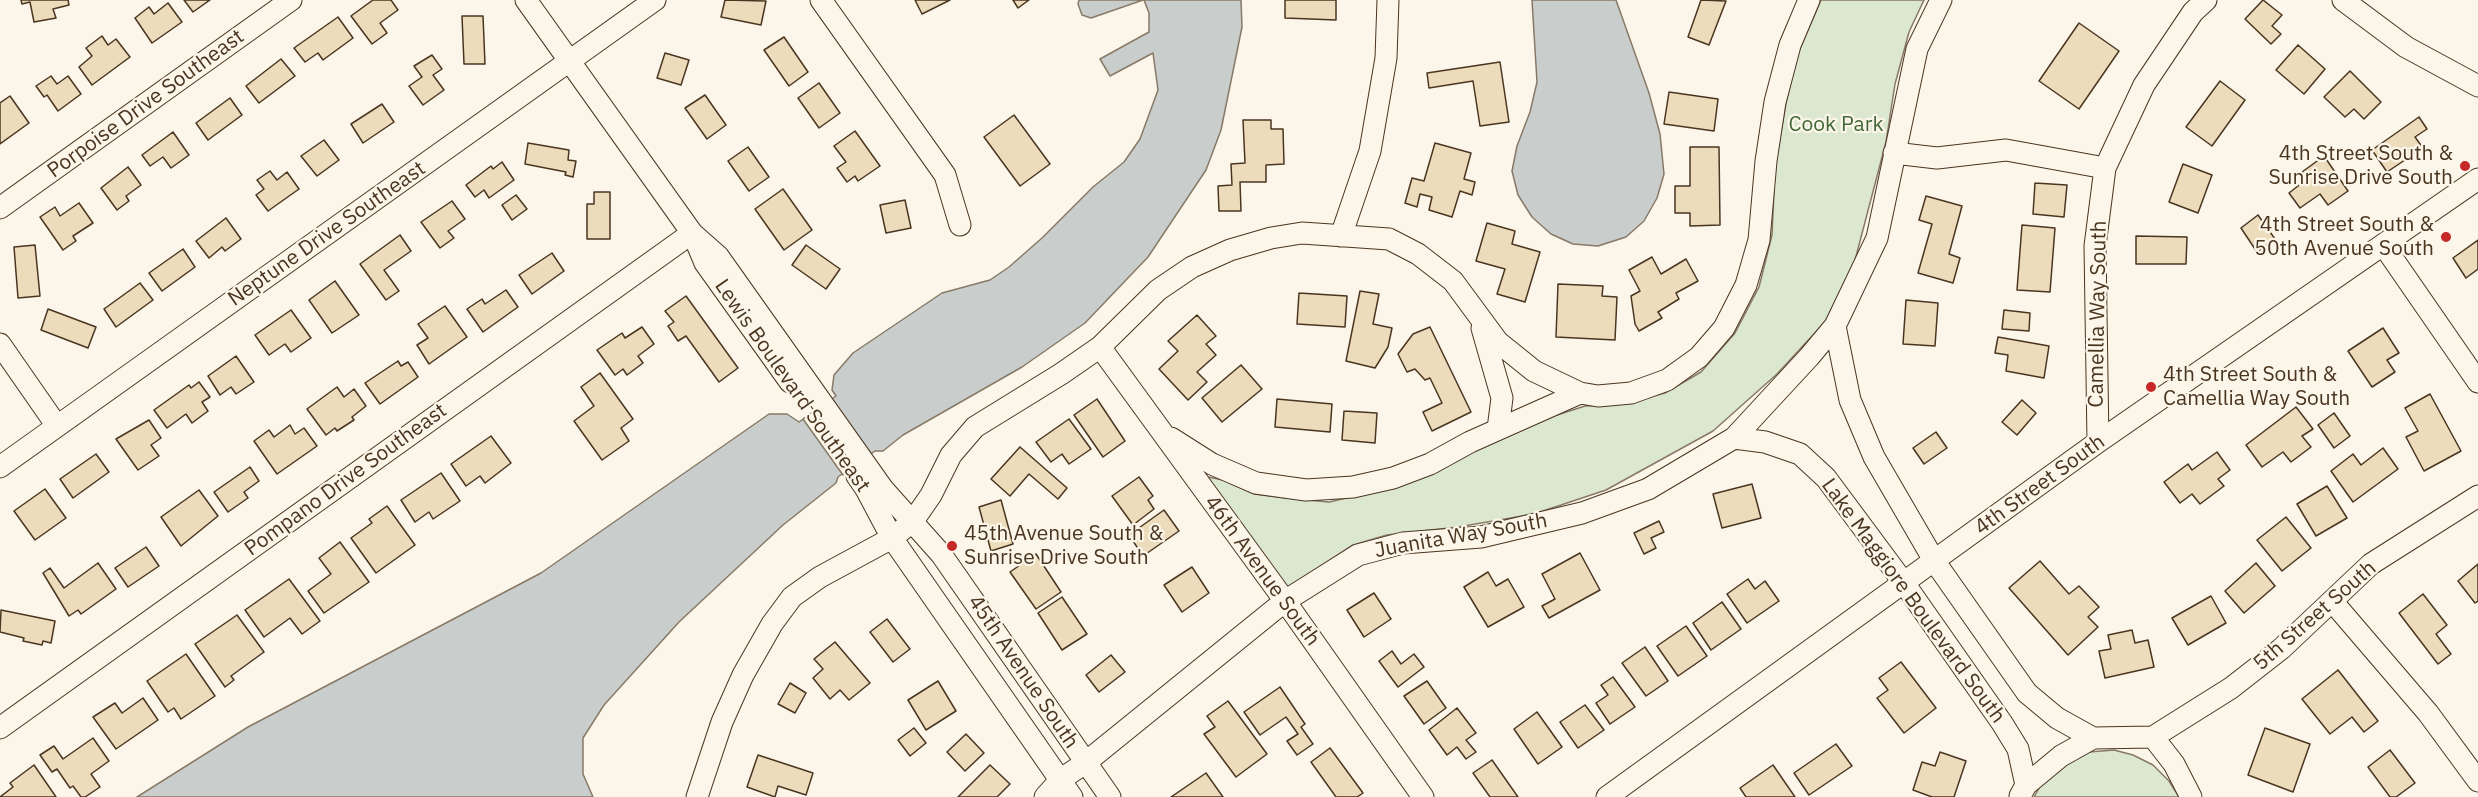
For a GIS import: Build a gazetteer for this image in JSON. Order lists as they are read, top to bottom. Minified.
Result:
{"streets":{"street":["Porpoise Drive Southeast","Neptune Drive Southeast","Camellia Way South","Lewis Boulevard Southeast","Pompano Drive Southeast","4th Street South","Juanita Way South","46th Avenue South","Lake Maggiore Boulevard South","5th Street South","45th Avenue South"]},"crossings":[["Neptune Drive Southeast","Lewis Boulevard Southeast"],["Camellia Way South","4th Street South"],["Lewis Boulevard Southeast","Pompano Drive Southeast"],["Lewis Boulevard Southeast","45th Avenue South"],["4th Street South","Lake Maggiore Boulevard South"],["Juanita Way South","46th Avenue South"],["Juanita Way South","Lake Maggiore Boulevard South"],["Juanita Way South","45th Avenue South"],["Lake Maggiore Boulevard South","5th Street South"]],"parks":["Cook Park"],"places":["4th Street South & Sunrise Drive South","4th Street South & 50th Avenue South","4th Street South & Camellia Way South","45th Avenue South & Sunrise Drive South"]}
